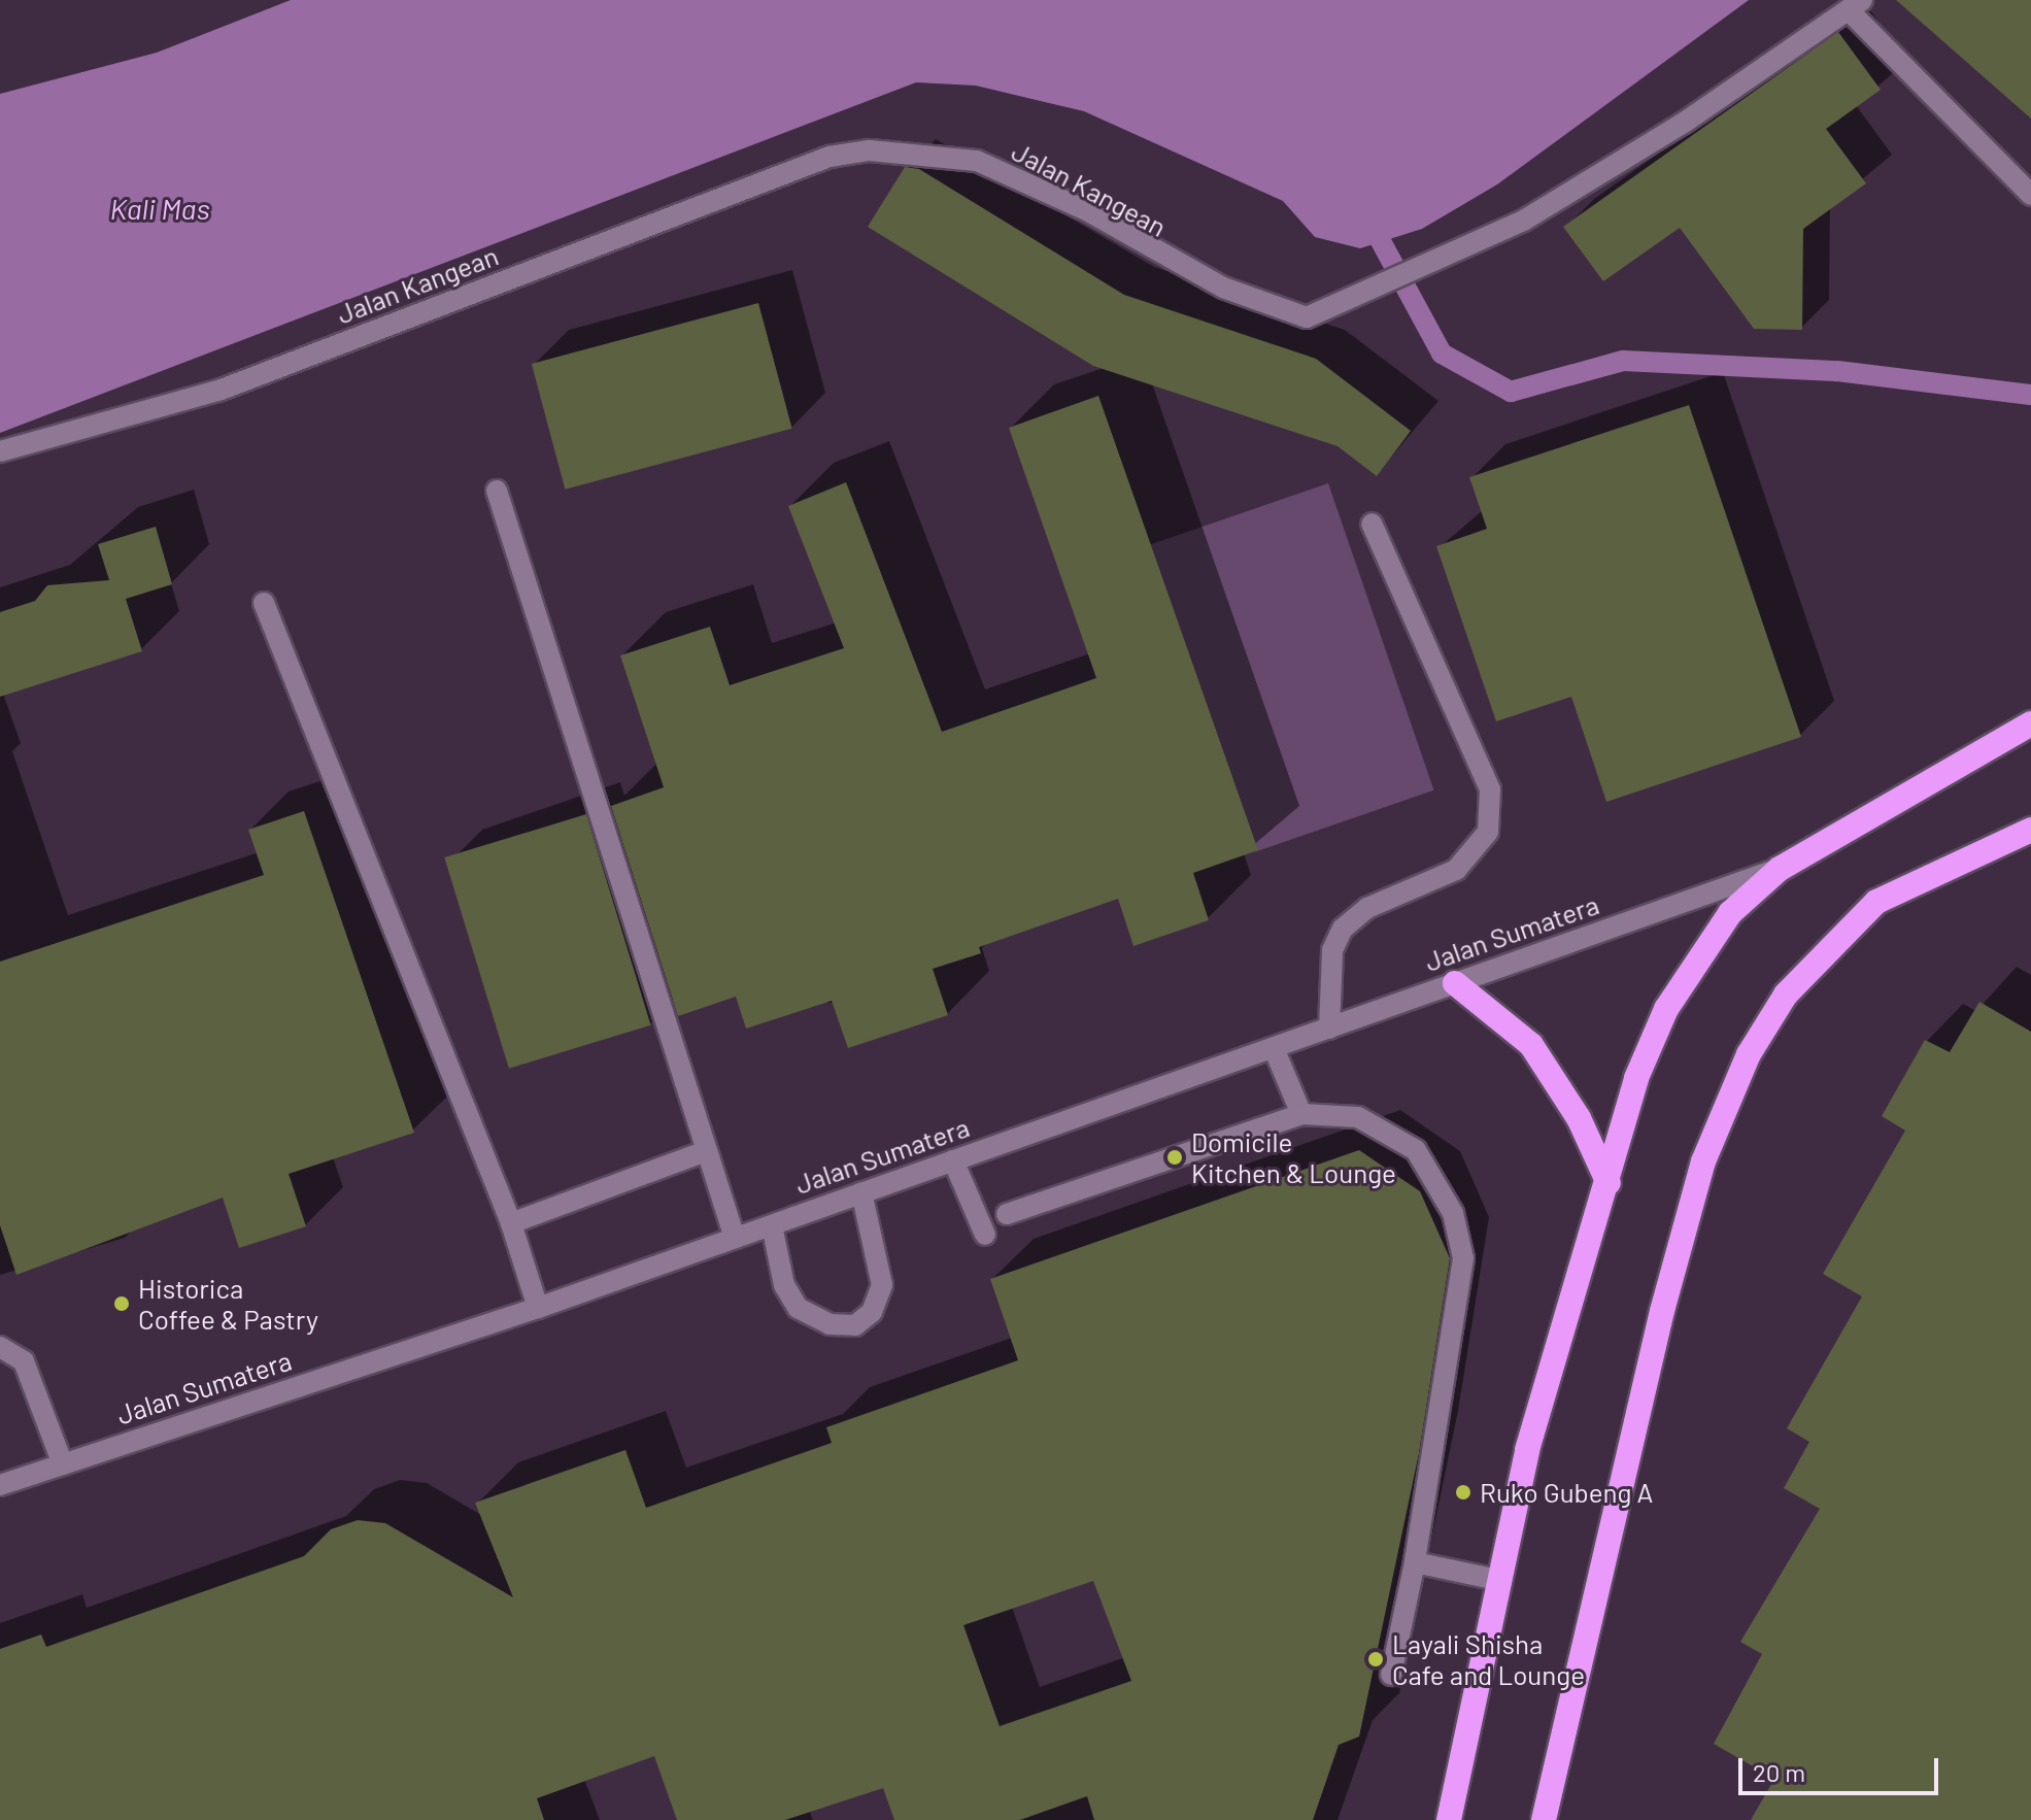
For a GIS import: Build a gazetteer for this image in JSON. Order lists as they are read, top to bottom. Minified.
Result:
{"streets":{"highway":["Jalan Sumatera"],"street":["Jalan Kangean"]},"water":["Kali Mas"],"places":["Domicile Kitchen & Lounge","Historica Coffee & Pastry","Ruko Gubeng A","Layali Shisha Cafe and Lounge"],"scale_bar":"20 m"}
